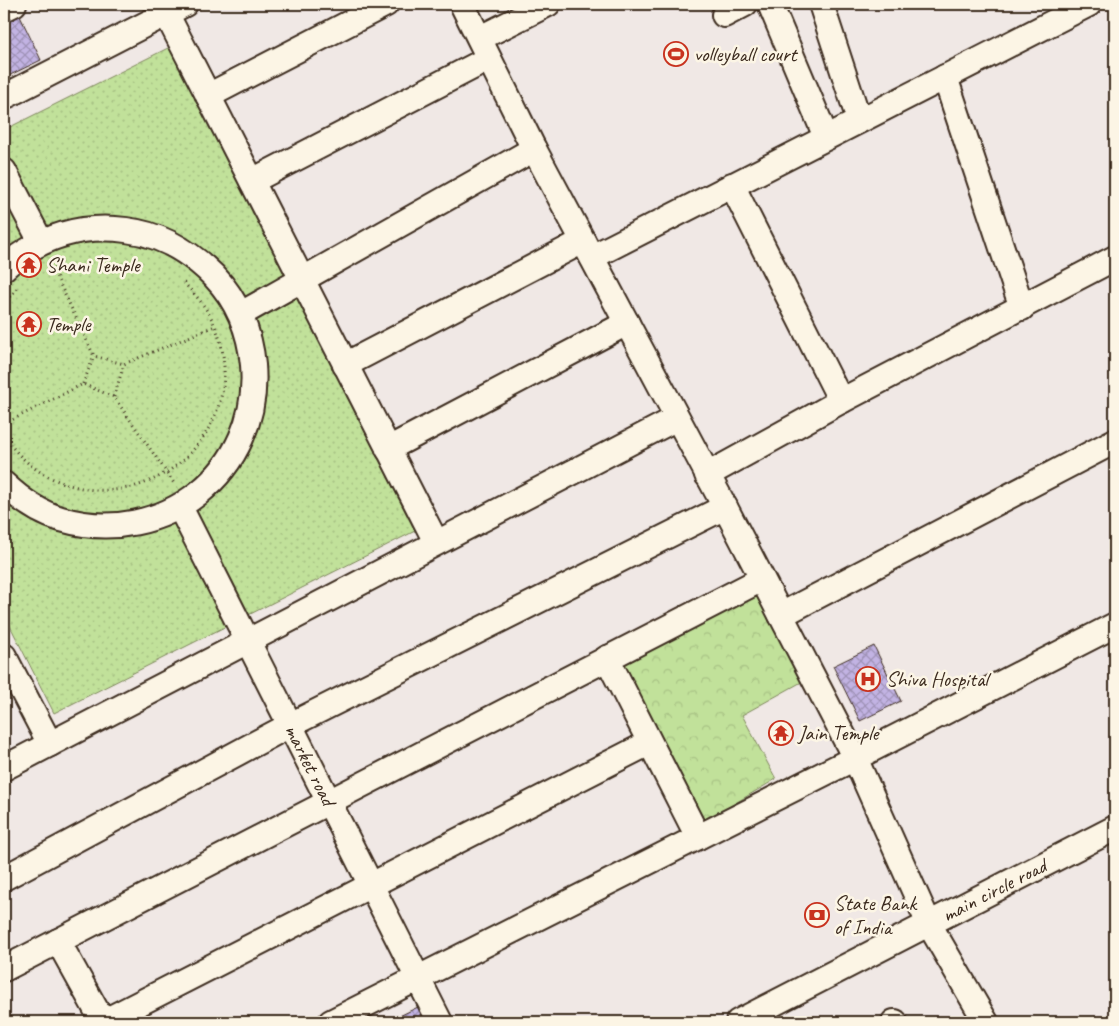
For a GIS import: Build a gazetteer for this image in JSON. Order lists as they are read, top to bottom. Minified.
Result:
{"streets":{"street":["market road","main circle road"]},"places":{"sports":["volleyball court"],"temple":["Shani Temple","Temple","Jain Temple"],"hospital":["Shiva Hospital"],"bank":["State Bank of India"]}}
